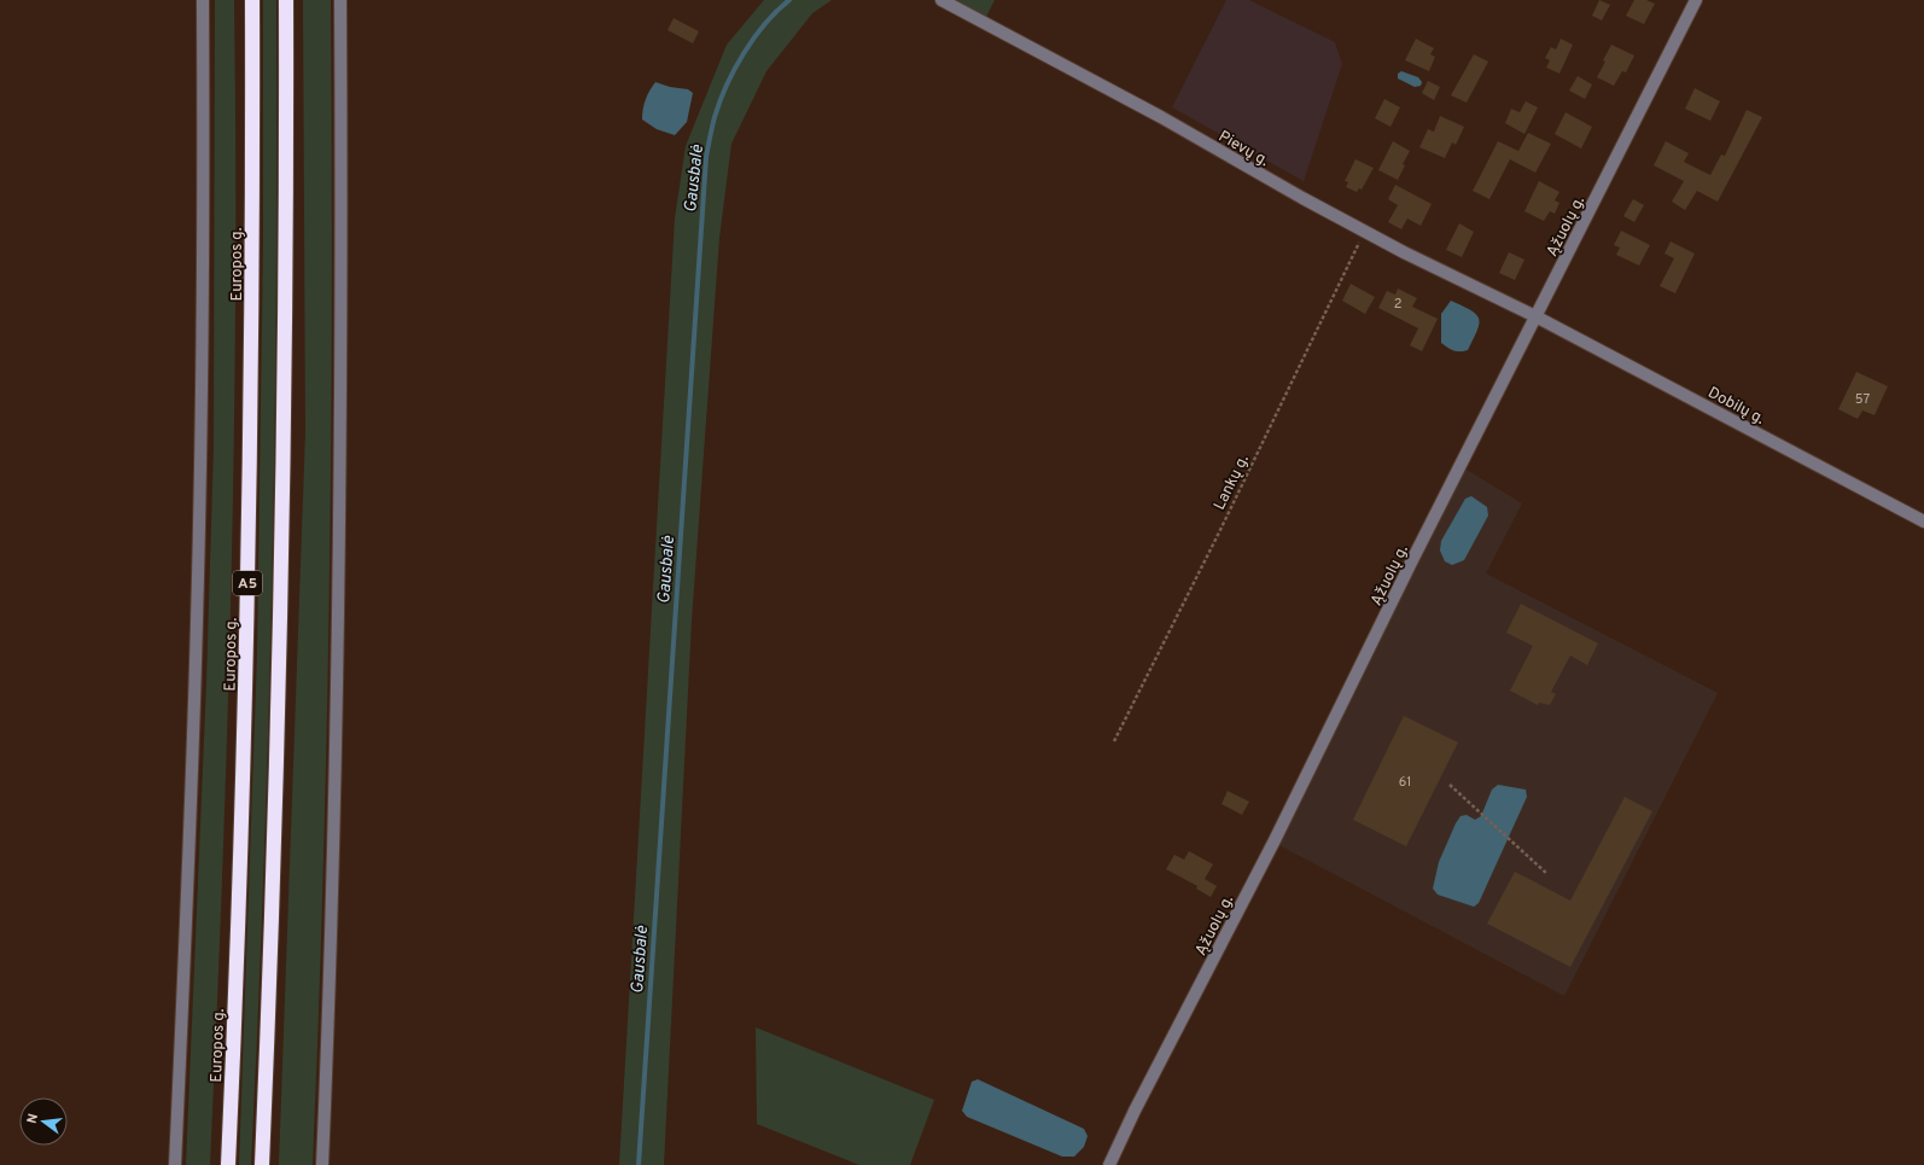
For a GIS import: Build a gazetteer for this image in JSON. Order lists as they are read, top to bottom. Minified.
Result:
{"streets":{"highway":["Europos g.","A5"],"street":["Pievų g.","Ąžuolų g.","Dobilų g."],"path":["Lankų g."]},"crossings":[["Pievų g.","Ąžuolų g."],["Pievų g.","Dobilų g."],["Pievų g.","Lankų g."],["Ąžuolų g.","Dobilų g."]],"water":["Gausbalė"],"house_numbers":["2","57","61"],"north":"left"}
